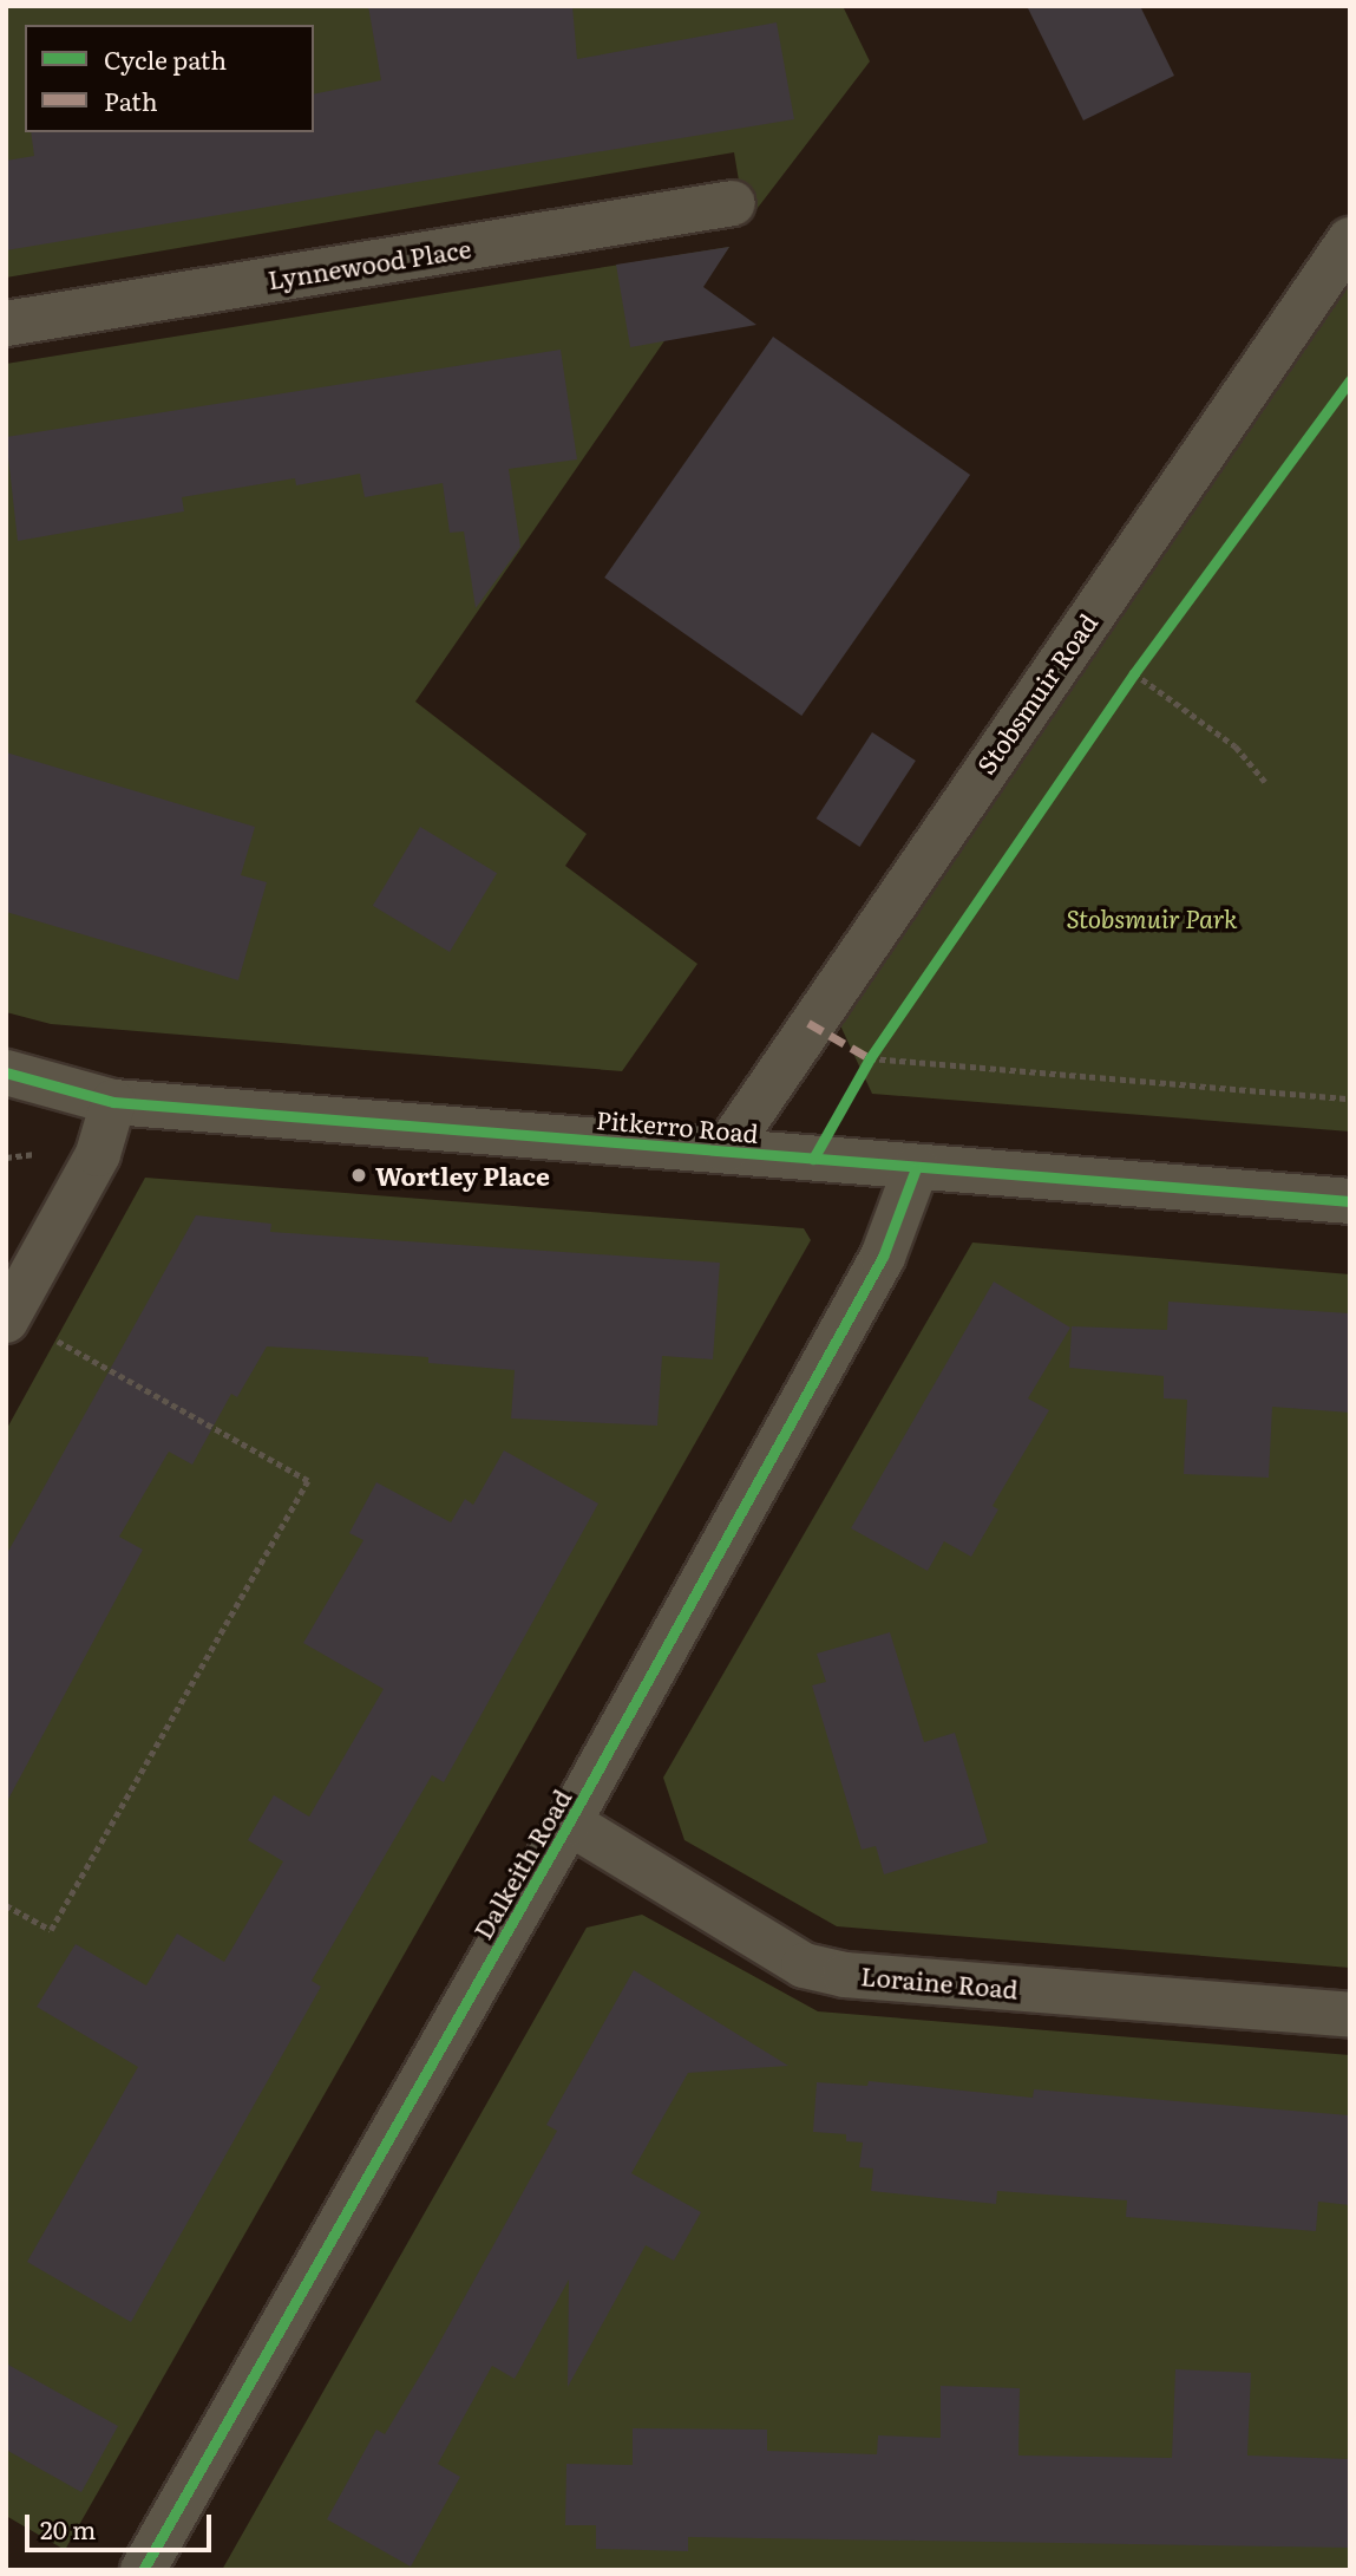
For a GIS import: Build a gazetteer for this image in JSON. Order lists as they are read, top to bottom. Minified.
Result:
{"streets":{"street":["Lynnewood Place","Stobsmuir Road","Pitkerro Road","Dalkeith Road","Loraine Road"]},"crossings":[["Stobsmuir Road","Pitkerro Road"],["Pitkerro Road","Dalkeith Road"],["Dalkeith Road","Loraine Road"]],"parks":["Stobsmuir Park"],"places":["Wortley Place"],"legend":["Cycle path","Path"],"scale_bar":"20 m"}
